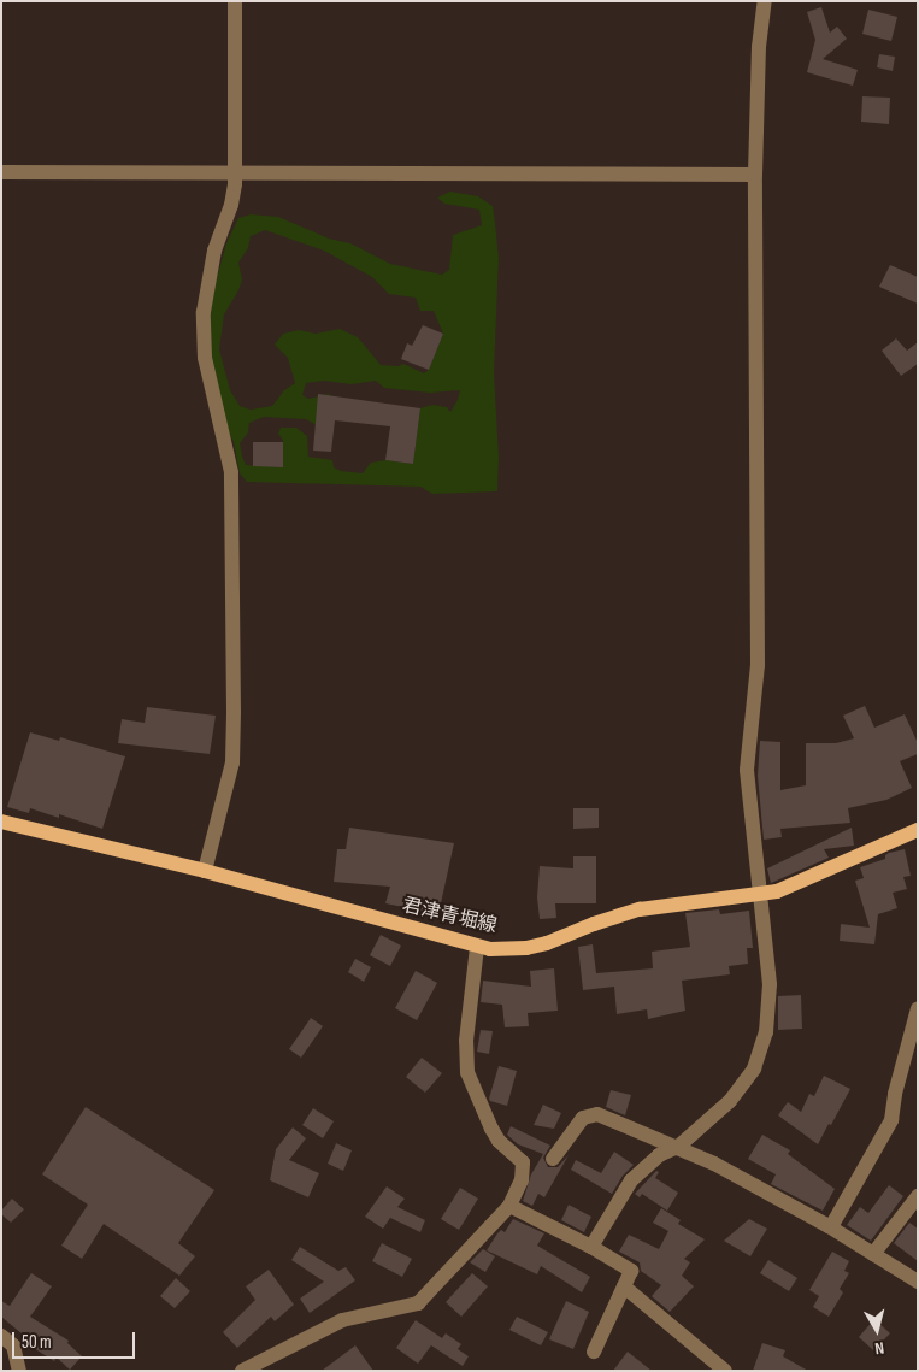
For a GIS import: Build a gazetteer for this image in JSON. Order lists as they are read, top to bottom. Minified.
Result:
{"streets":{"main road":["君津青堀線"]},"scale_bar":"50 m","north":"bottom"}
